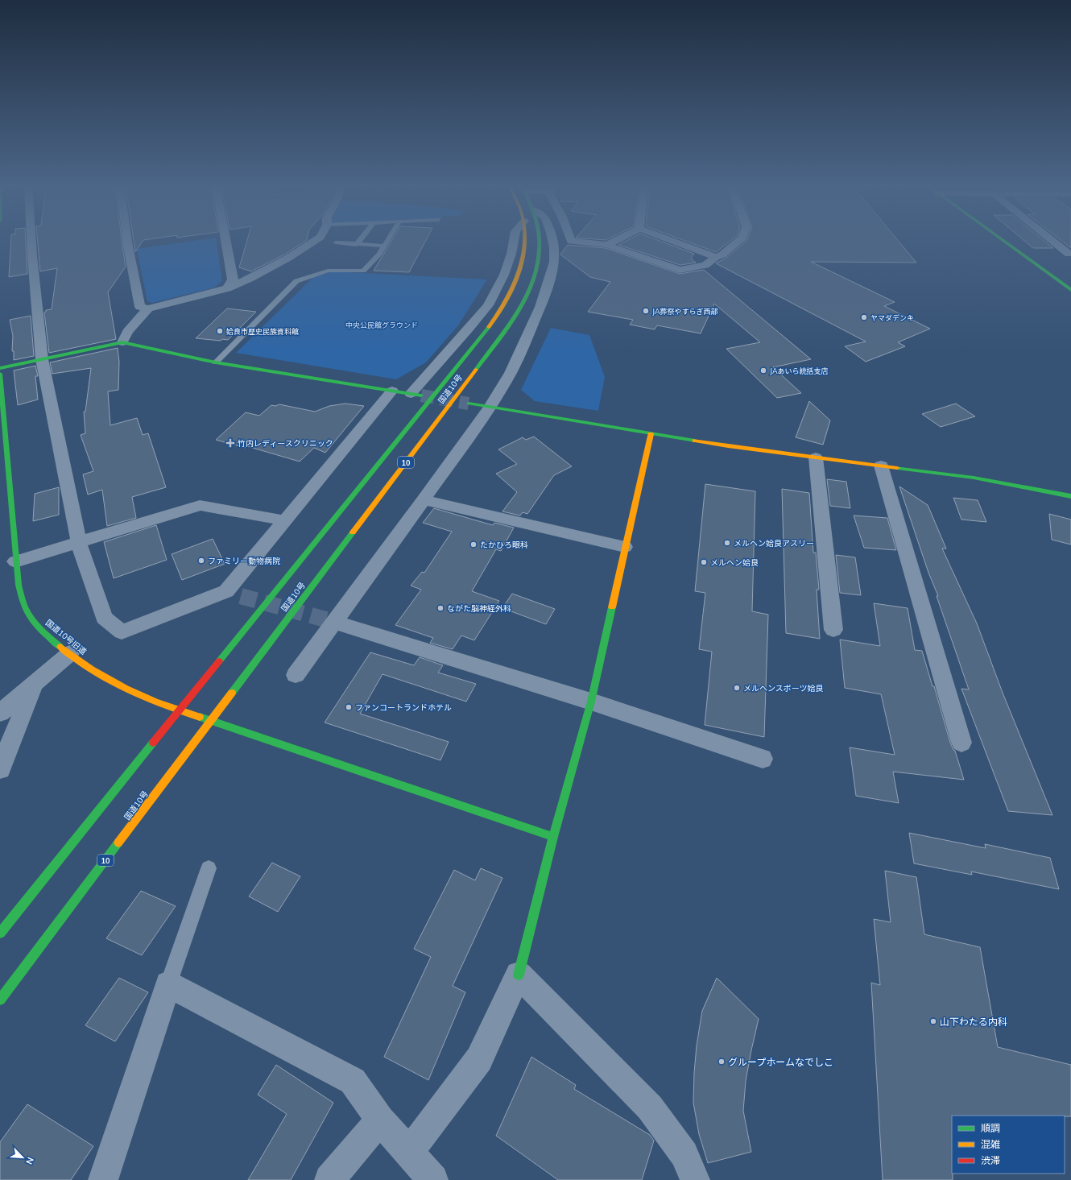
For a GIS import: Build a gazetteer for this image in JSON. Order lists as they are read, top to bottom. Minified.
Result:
{"streets":{"main road":["国道10号","10","国道10号旧道"]},"crossings":[["国道10号","国道10号旧道"]],"parks":["中央公民館グラウンド"],"places":{"other":["JA葬祭やすらぎ西部","ヤマダデンキ","姶良市歴史民族資料館","JAあいら統括支店","メルヘン姶良アスリー","たかひろ眼科","ファミリー動物病院","メルヘン姶良","ながた脳神経外科","メルヘンスポーツ姶良","ファンコートランドホテル","山下わたる内科","グループホームなでしこ"],"health":["竹内レディースクリニック"]},"legend":["順調","混雑","渋滞"],"north":"bottom right"}
